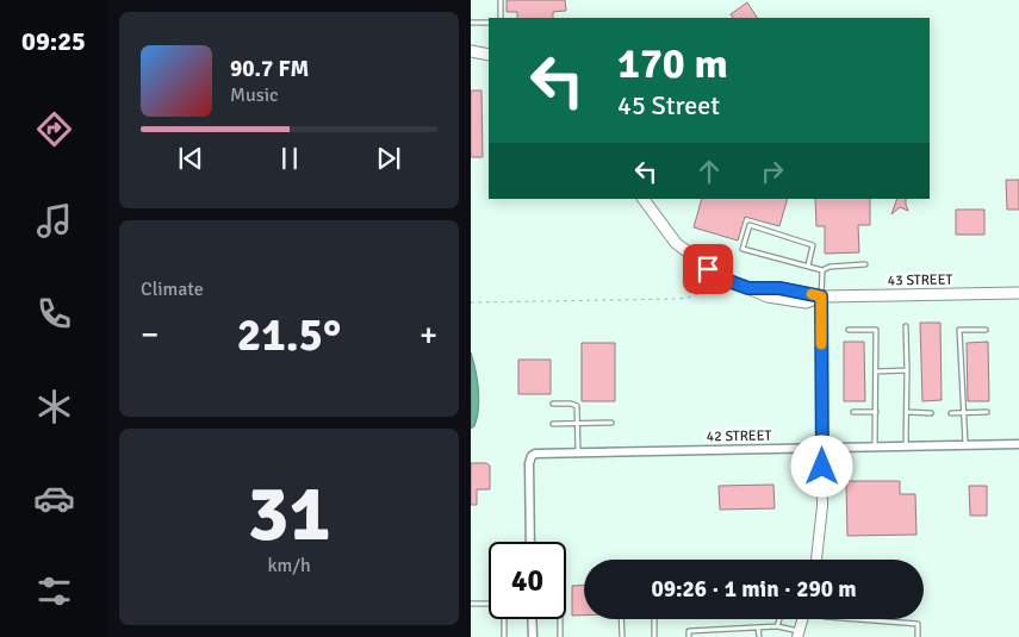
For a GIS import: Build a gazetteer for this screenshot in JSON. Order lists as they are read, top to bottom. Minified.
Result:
{"streets":{"main road":["43 STREET"],"street":["42 STREET"]},"page":{"tabs":"09:25","turn":["170 m","45 Street"],"song":["90.7 FM","Music"],"tile":["Climate",["31","km/h"]],"heat":["−","21.5°","+"],"limit":"40","trip":"09:26 · 1 min · 290 m"}}
